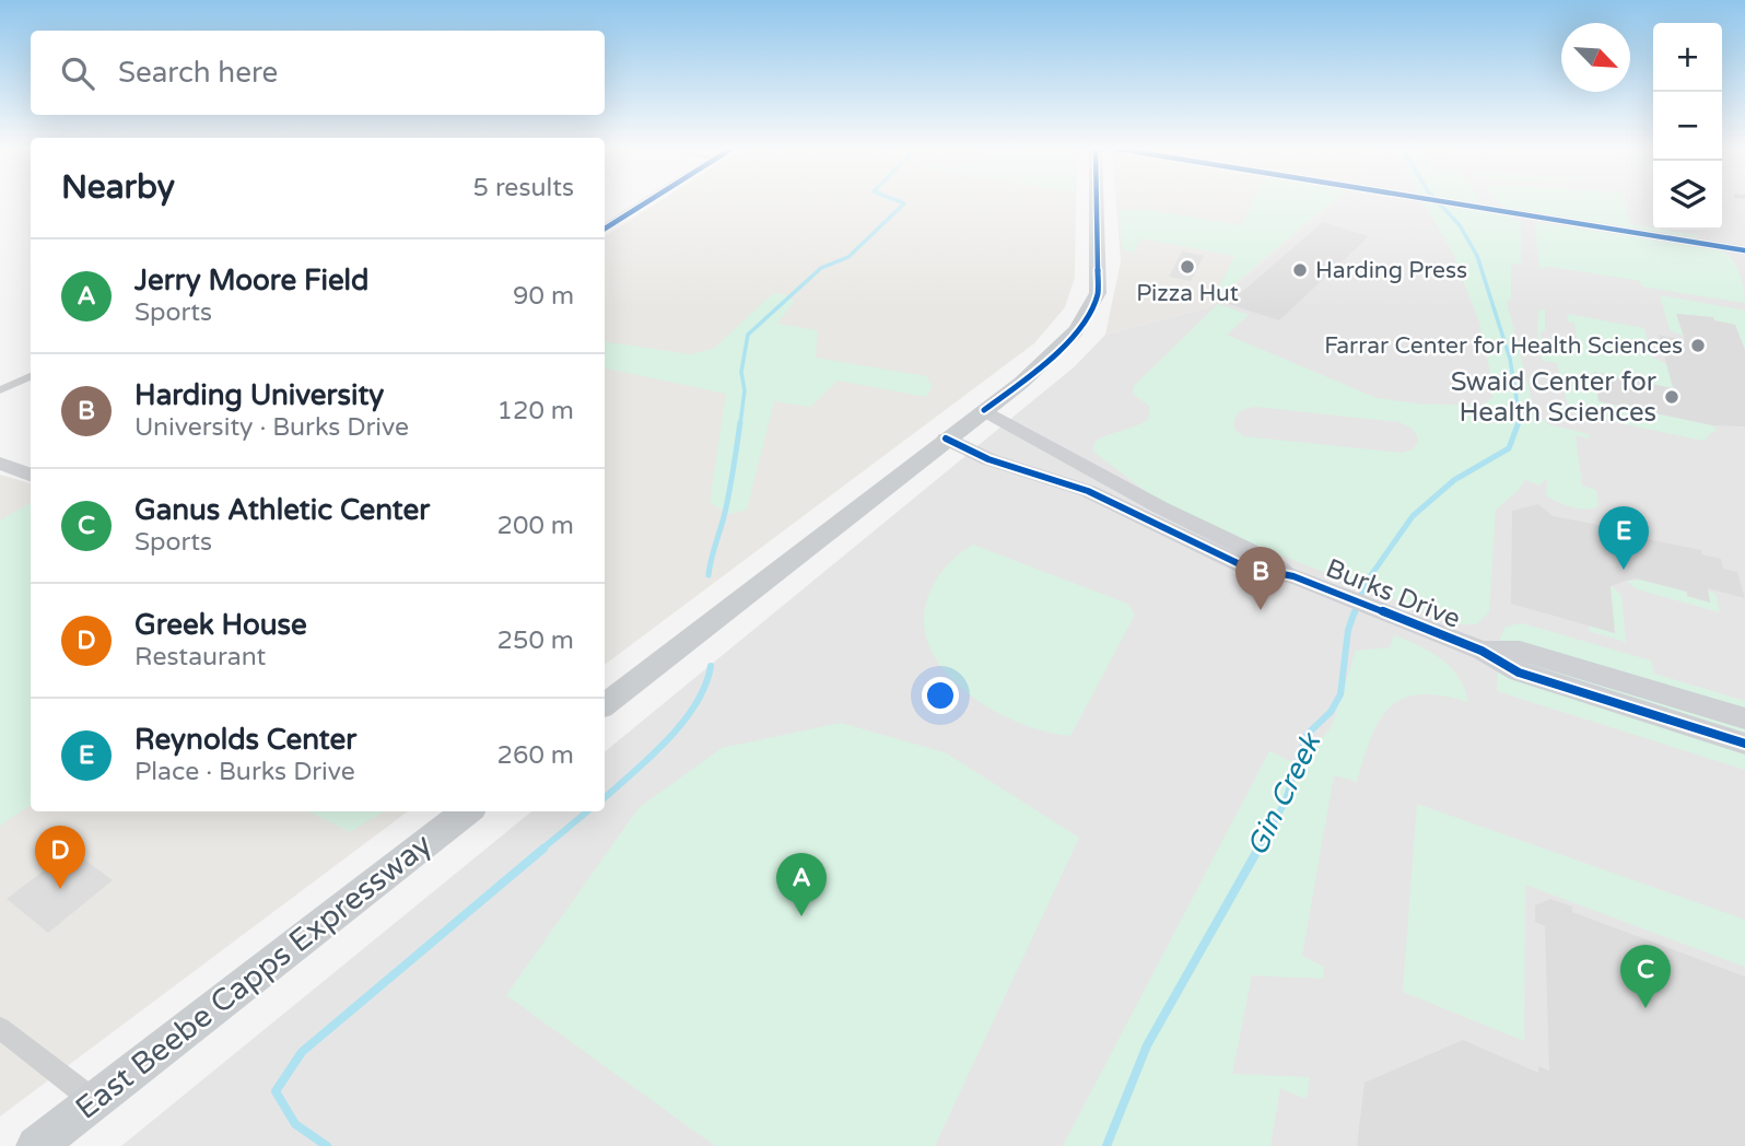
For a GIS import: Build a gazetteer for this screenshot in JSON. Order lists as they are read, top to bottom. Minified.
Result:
{"streets":{"main road":["East Beebe Capps Expressway"],"street":["Burks Drive"]},"water":["Gin Creek"],"places":["Pizza Hut","Harding Press","Farrar Center for Health Sciences","Swaid Center for Health Sciences"],"north":"bottom right","page":{"map_buttons":["+","−"],"search":"Search here","heading":["Nearby","5 results"],"list":[{"mark":"A","name":"Jerry Moore Field","note":"Sports","value":"90 m"},{"mark":"B","name":"Harding University","note":"University · Burks Drive","value":"120 m"},{"mark":"C","name":"Ganus Athletic Center","note":"Sports","value":"200 m"},{"mark":"D","name":"Greek House","note":"Restaurant","value":"250 m"},{"mark":"E","name":"Reynolds Center","note":"Place · Burks Drive","value":"260 m"}],"pins":["E","B","D","A","C"]}}
